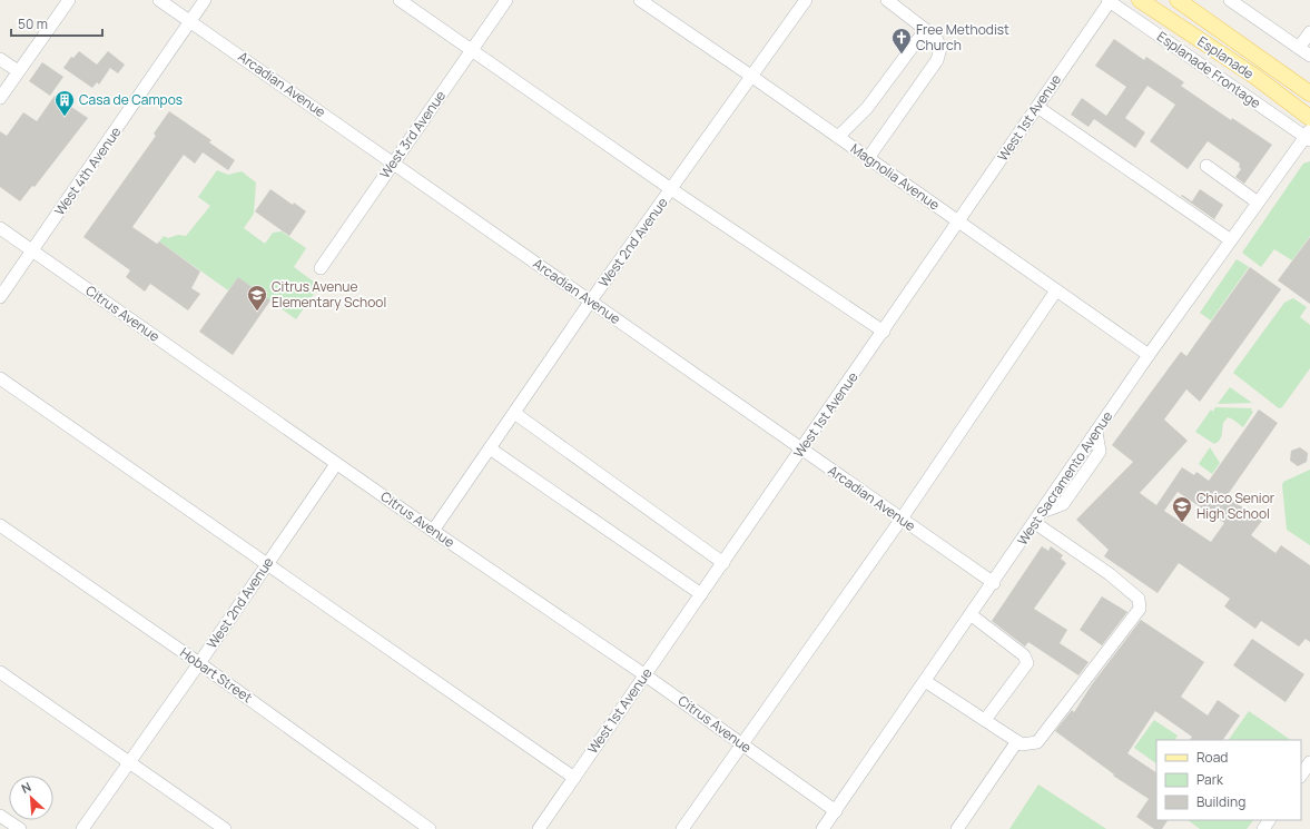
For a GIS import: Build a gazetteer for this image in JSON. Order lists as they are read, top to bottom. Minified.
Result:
{"streets":{"main road":["Esplanade"],"street":["Esplanade Frontage","Arcadian Avenue","West 1st Avenue","West 3rd Avenue","West 4th Avenue","Magnolia Avenue","West 2nd Avenue","Citrus Avenue","West Sacramento Avenue","Hobart Street"]},"crossings":[["Esplanade Frontage","West 1st Avenue"],["Esplanade Frontage","West Sacramento Avenue"],["Arcadian Avenue","West 1st Avenue"],["Arcadian Avenue","West 3rd Avenue"],["Arcadian Avenue","West 4th Avenue"],["Arcadian Avenue","West 2nd Avenue"],["Arcadian Avenue","West Sacramento Avenue"],["West 1st Avenue","Magnolia Avenue"],["West 1st Avenue","Citrus Avenue"],["West 4th Avenue","Citrus Avenue"],["Magnolia Avenue","West 2nd Avenue"],["Magnolia Avenue","West Sacramento Avenue"],["West 2nd Avenue","Citrus Avenue"],["West 2nd Avenue","Hobart Street"],["Citrus Avenue","West Sacramento Avenue"]],"places":{"church":["Free Methodist Church"],"building":["Casa de Campos"],"school or university":["Citrus Avenue Elementary School","Chico Senior High School"]},"legend":["Road","Park","Building"],"scale_bar":"50 m","north":"top left"}
